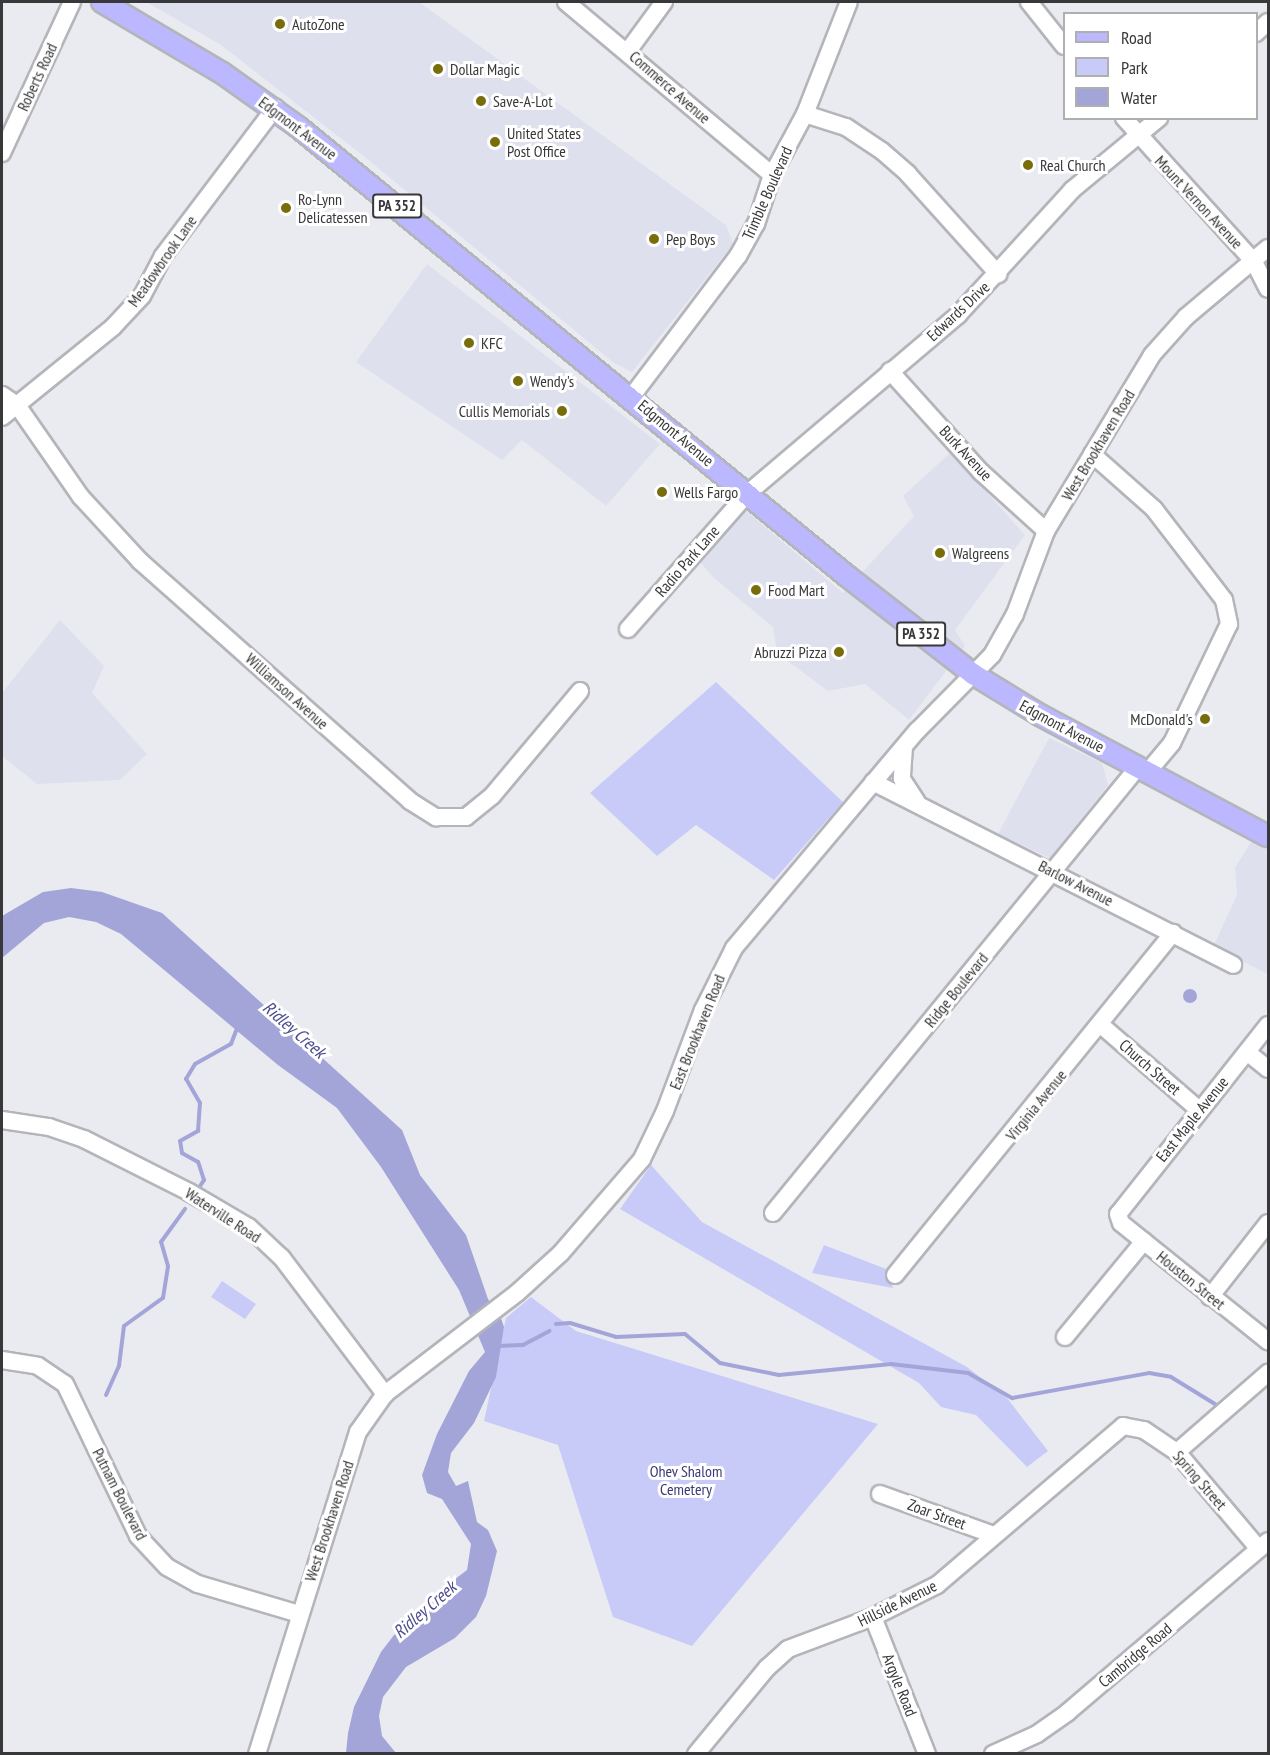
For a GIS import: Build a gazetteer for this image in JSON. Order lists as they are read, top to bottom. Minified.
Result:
{"streets":{"main road":["Edgmont Avenue","PA 352"],"street":["Roberts Road","Commerce Avenue","Trimble Boulevard","Mount Vernon Avenue","Meadowbrook Lane","Edwards Drive","West Brookhaven Road","Burk Avenue","Radio Park Lane","Williamson Avenue","Barlow Avenue","Ridge Boulevard","East Brookhaven Road","Church Street","Virginia Avenue","East Maple Avenue","Waterville Road","Houston Street","Spring Street","Putnam Boulevard","Zoar Street","Hillside Avenue","Cambridge Road","Argyle Road"]},"crossings":[["Commerce Avenue","Trimble Boulevard"],["Edgmont Avenue","Trimble Boulevard"],["Edgmont Avenue","Meadowbrook Lane"],["Edgmont Avenue","Edwards Drive"],["Edgmont Avenue","West Brookhaven Road"],["Edgmont Avenue","Radio Park Lane"],["Edgmont Avenue","Ridge Boulevard"],["Edgmont Avenue","East Brookhaven Road"],["Mount Vernon Avenue","Edwards Drive"],["Mount Vernon Avenue","West Brookhaven Road"],["Meadowbrook Lane","Williamson Avenue"],["Edwards Drive","Burk Avenue"],["Edwards Drive","Radio Park Lane"],["West Brookhaven Road","Burk Avenue"],["West Brookhaven Road","Ridge Boulevard"],["West Brookhaven Road","East Brookhaven Road"],["West Brookhaven Road","Waterville Road"],["West Brookhaven Road","Putnam Boulevard"],["Barlow Avenue","Ridge Boulevard"],["Barlow Avenue","East Brookhaven Road"],["Barlow Avenue","Virginia Avenue"],["Church Street","Virginia Avenue"],["Church Street","East Maple Avenue"],["East Maple Avenue","Houston Street"],["Spring Street","Hillside Avenue"],["Spring Street","Cambridge Road"],["Zoar Street","Hillside Avenue"],["Hillside Avenue","Argyle Road"]],"water":["Ridley Creek"],"parks":["Ohev Shalom Cemetery"],"places":["AutoZone","Dollar Magic","Save-A-Lot","United States Post Office","Real Church","Ro-Lynn Delicatessen","Pep Boys","KFC","Wendy's","Cullis Memorials","Wells Fargo","Walgreens","Food Mart","Abruzzi Pizza","McDonald's"],"legend":["Road","Park","Water"]}
